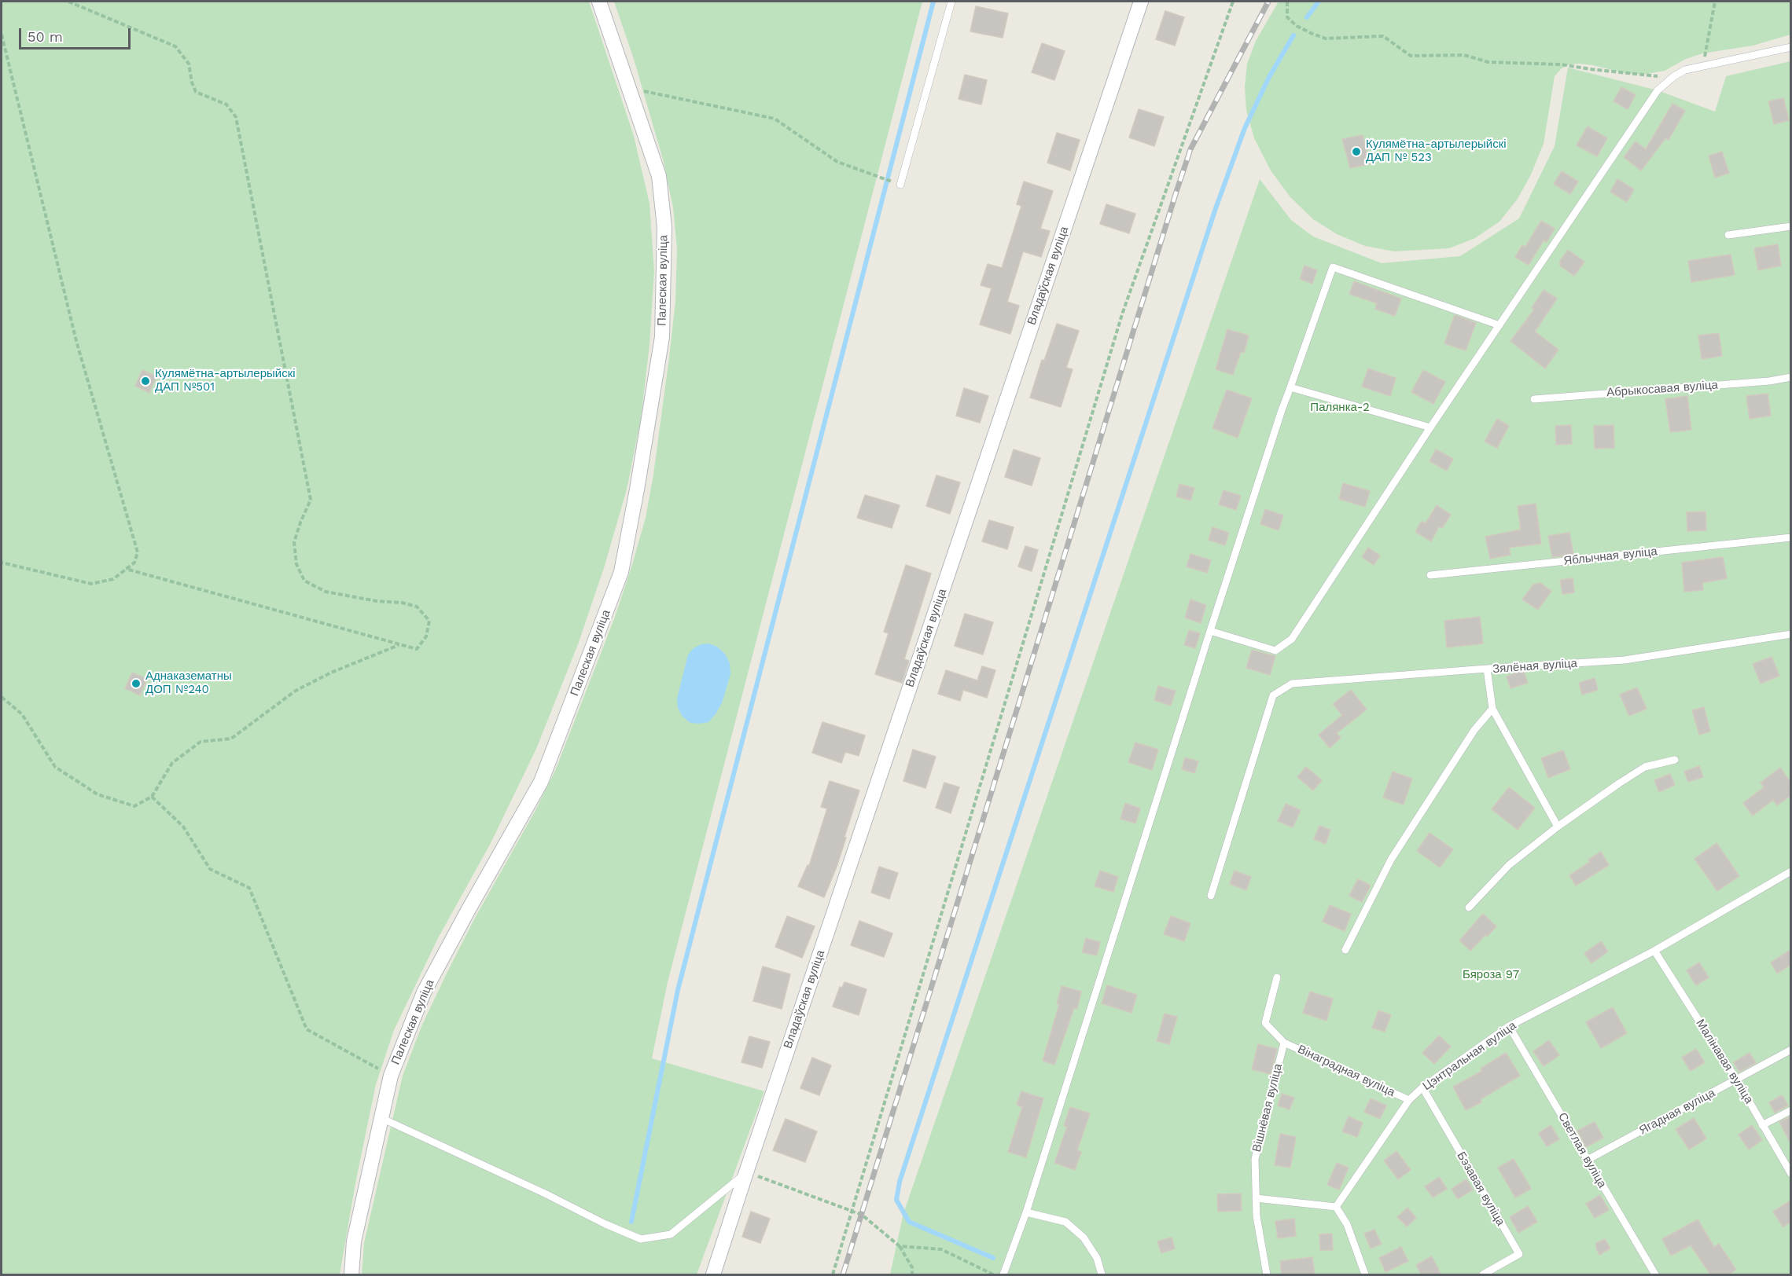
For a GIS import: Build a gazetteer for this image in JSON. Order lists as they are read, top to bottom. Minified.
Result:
{"streets":{"street":["Владаўская вуліца","Палеская вуліца"],"lane":["Абрыкосавая вуліца","Яблычная вуліца","Зялёная вуліца","Цэнтральная вуліца","Малінавая вуліца","Вінаградная вуліца","Вішнёвая вуліца","Ягадная вуліца","Светлая вуліца","Бэзавая вуліца"]},"crossings":[["Цэнтральная вуліца","Малінавая вуліца"],["Цэнтральная вуліца","Вінаградная вуліца"],["Цэнтральная вуліца","Светлая вуліца"],["Цэнтральная вуліца","Бэзавая вуліца"],["Малінавая вуліца","Ягадная вуліца"],["Вінаградная вуліца","Вішнёвая вуліца"],["Ягадная вуліца","Светлая вуліца"]],"parks":["Палянка-2","Бяроза 97"],"places":["Кулямётна-артылерыйскі ДАП № 523","Кулямётна-артылерыйскі ДАП №501","Аднаказематны ДОП №240"],"scale_bar":"50 m"}
